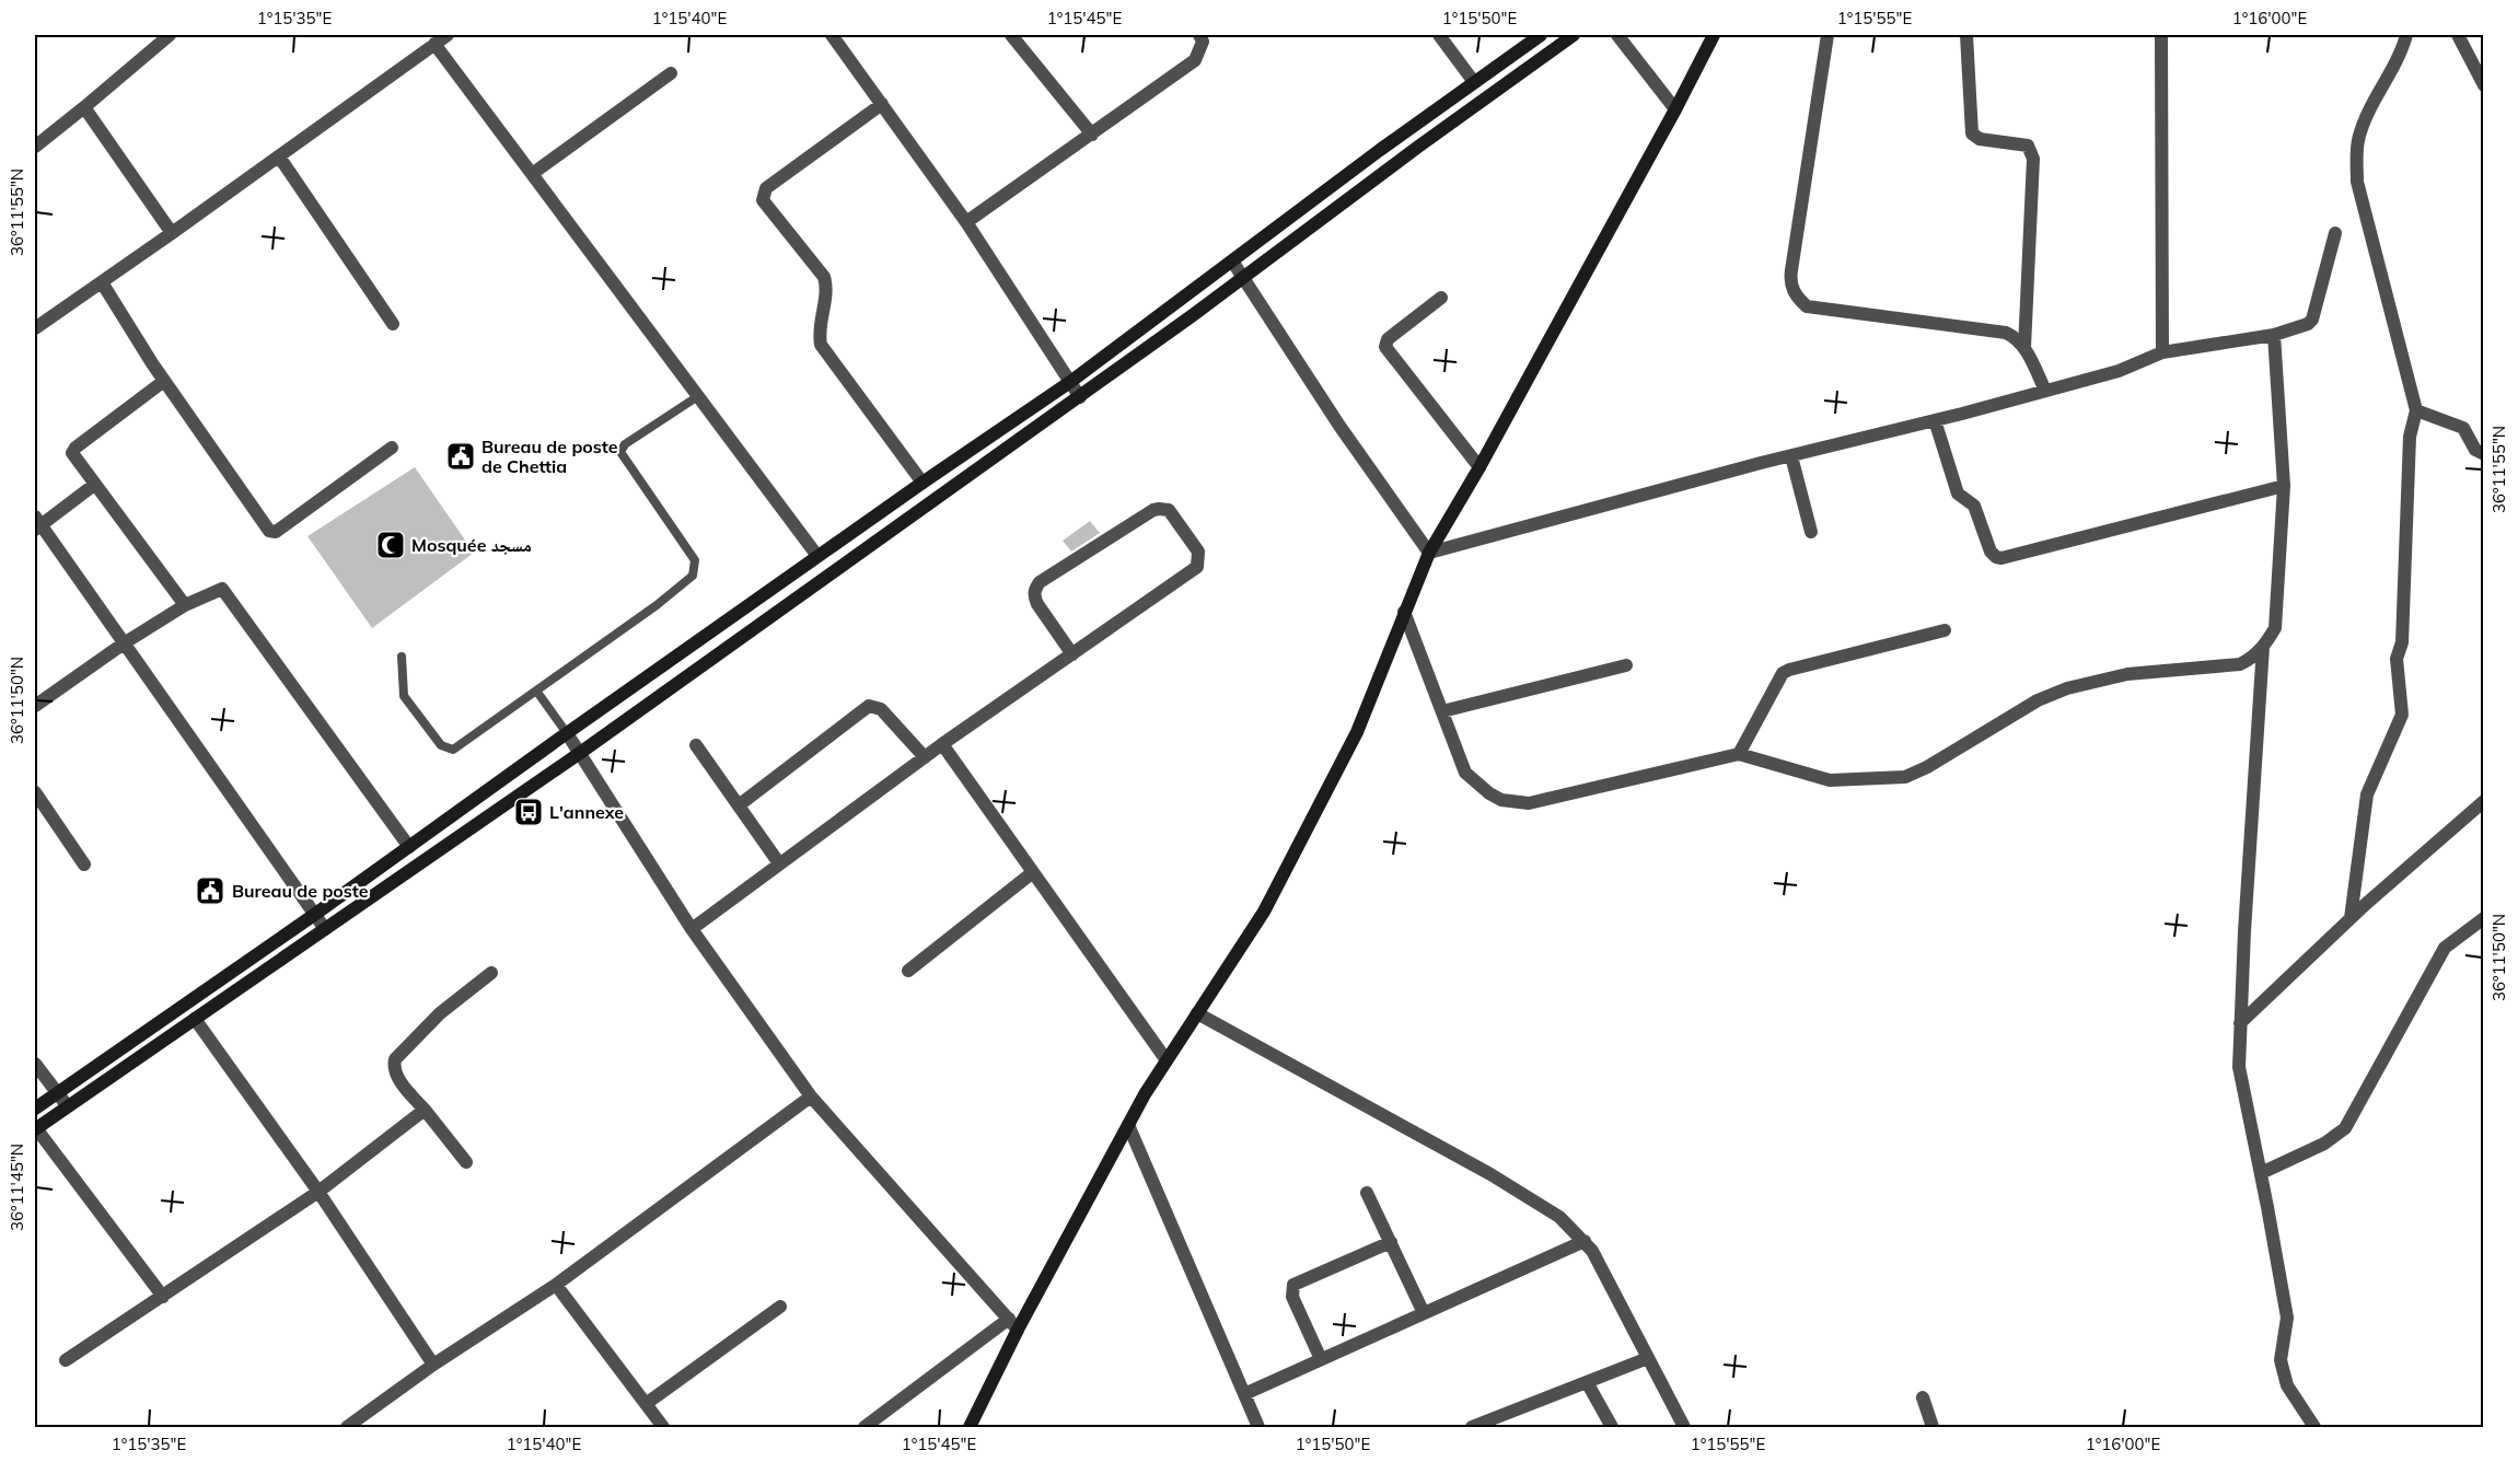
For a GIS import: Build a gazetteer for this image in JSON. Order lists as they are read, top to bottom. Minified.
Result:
{"places":{"public building":["Bureau de poste de Chettia","Bureau de poste"],"mosque":["Mosquée مسجد"],"bus stop":["L'annexe"]},"coordinates":["1°15'35\"E","1°15'40\"E","1°15'45\"E","1°15'50\"E","1°15'55\"E","1°16'00\"E","36°11'55\"N","36°11'50\"N","36°11'45\"N"]}
